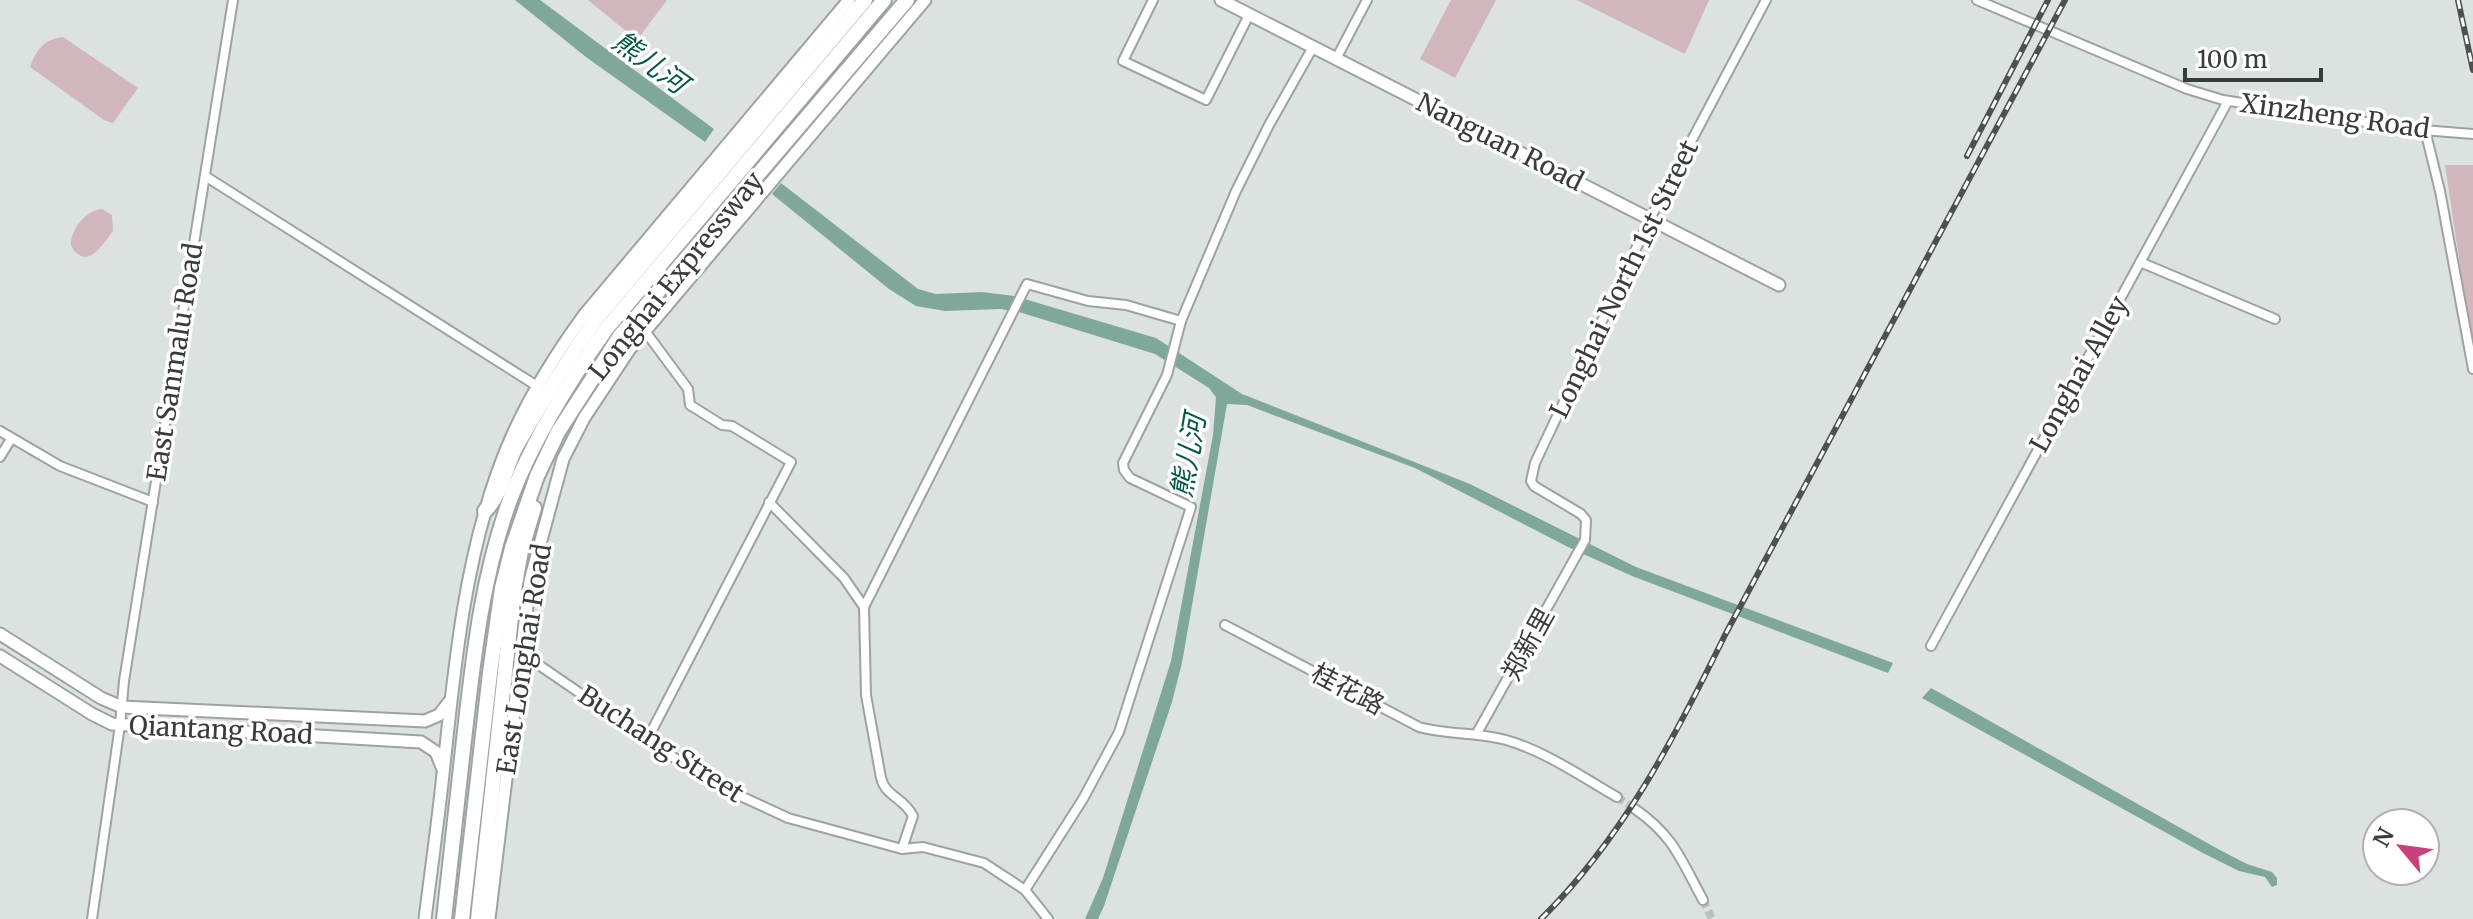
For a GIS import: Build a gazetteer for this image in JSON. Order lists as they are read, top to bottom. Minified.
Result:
{"streets":{"highway":["Longhai Expressway"],"street":["Xinzheng Road","Nanguan Road","Longhai North 1st Street","East Sanmalu Road","Longhai Alley","郑新里","East Longhai Road","桂花路","Qiantang Road","Buchang Street"]},"crossings":[["Xinzheng Road","Longhai Alley"],["Nanguan Road","Longhai North 1st Street"],["Longhai North 1st Street","郑新里"],["East Sanmalu Road","Qiantang Road"],["郑新里","桂花路"],["East Longhai Road","Buchang Street"]],"water":["熊儿河"],"scale_bar":"100 m","north":"top left"}
